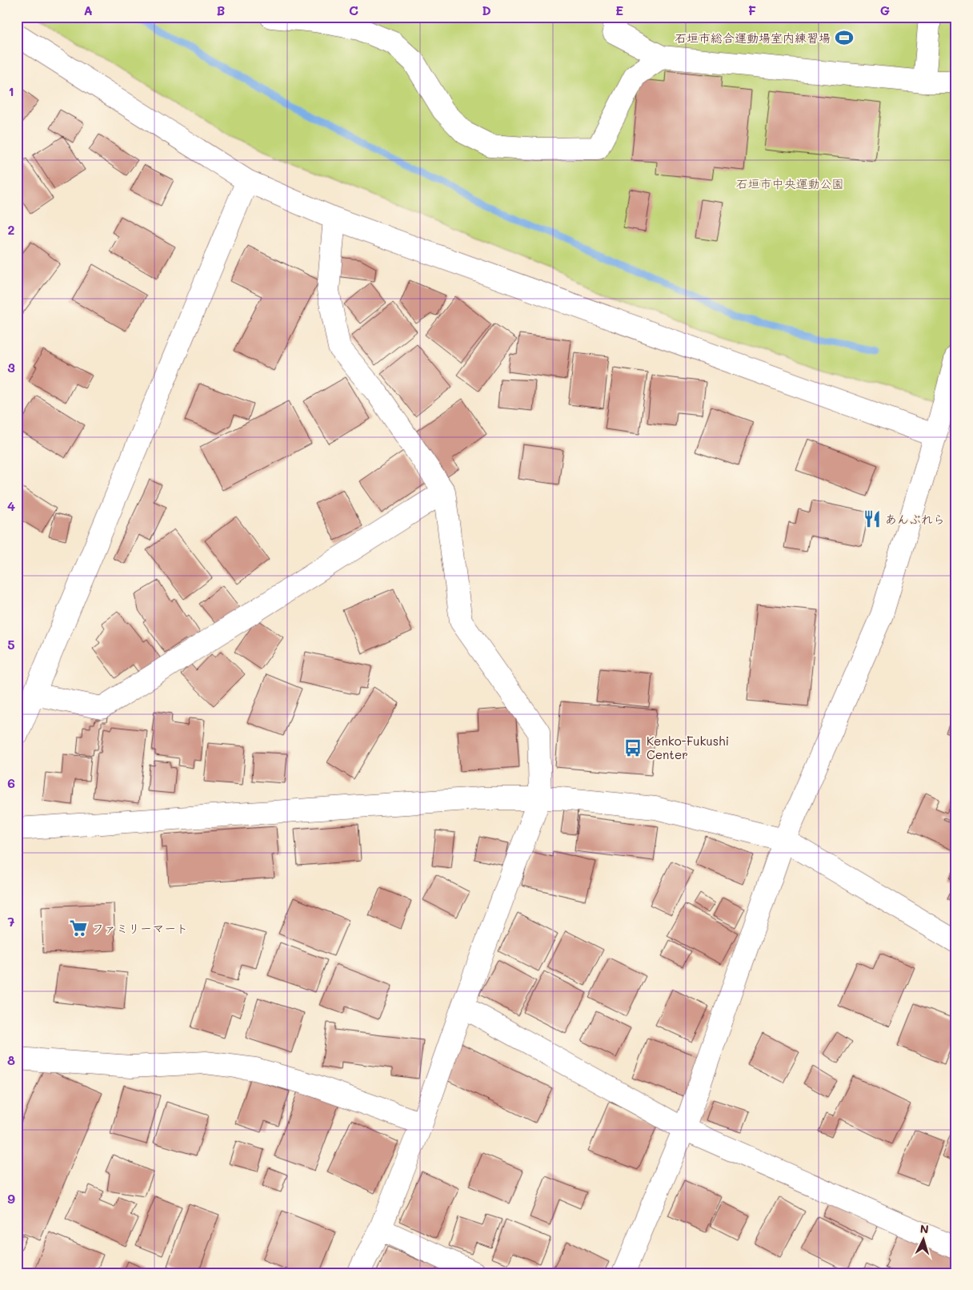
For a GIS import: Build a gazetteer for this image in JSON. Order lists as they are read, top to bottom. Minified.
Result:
{"parks":["石垣市中央運動公園"],"places":{"sports":["石垣市総合運動場室内練習場"],"restaurant":["あんぶれら"],"bus stop":["Kenko-Fukushi Center"],"supermarket":["ファミリーマート"]},"north":"top","grid":{"columns":["A","B","C","D","E","F","G"],"rows":["1","2","3","4","5","6","7","8","9"]}}
